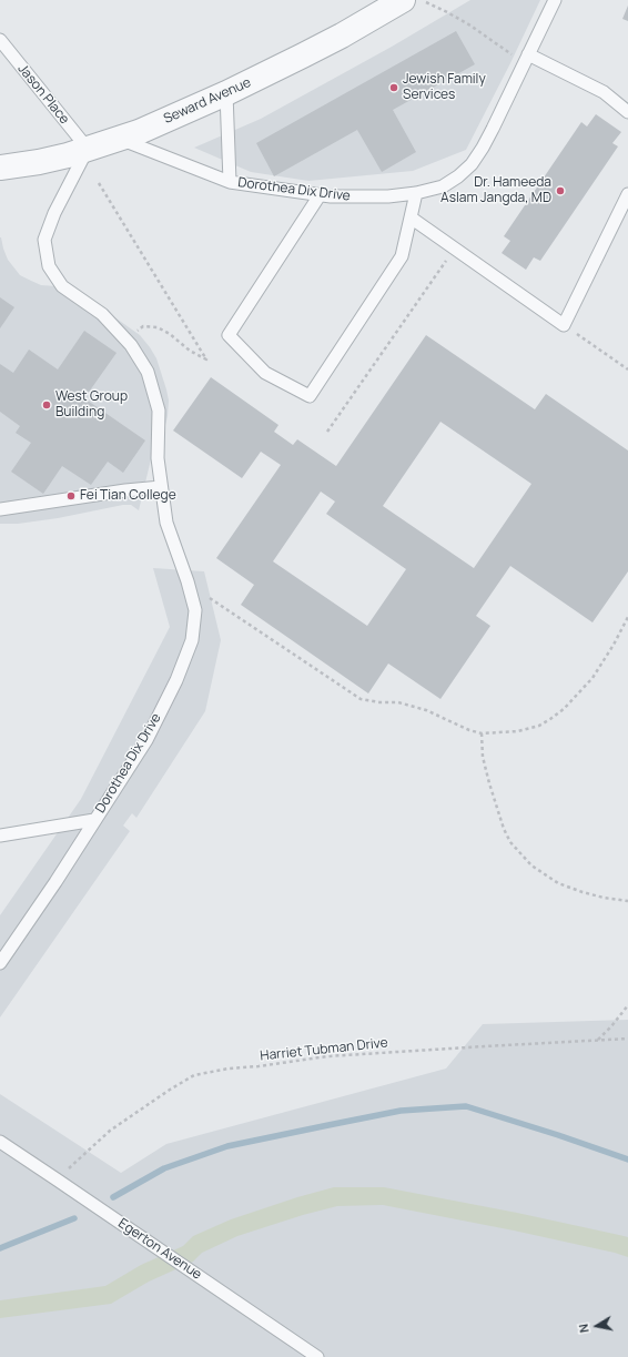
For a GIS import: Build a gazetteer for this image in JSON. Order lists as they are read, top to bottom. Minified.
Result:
{"streets":{"street":["Seward Avenue"],"lane":["Jason Place","Dorothea Dix Drive","Egerton Avenue"],"path":["Harriet Tubman Drive"]},"crossings":[["Jason Place","Seward Avenue"],["Jason Place","Dorothea Dix Drive"],["Seward Avenue","Dorothea Dix Drive"],["Harriet Tubman Drive","Egerton Avenue"]],"places":["Jewish Family Services","Dr. Hameeda Aslam Jangda, MD","West Group Building","Fei Tian College"],"north":"left"}
